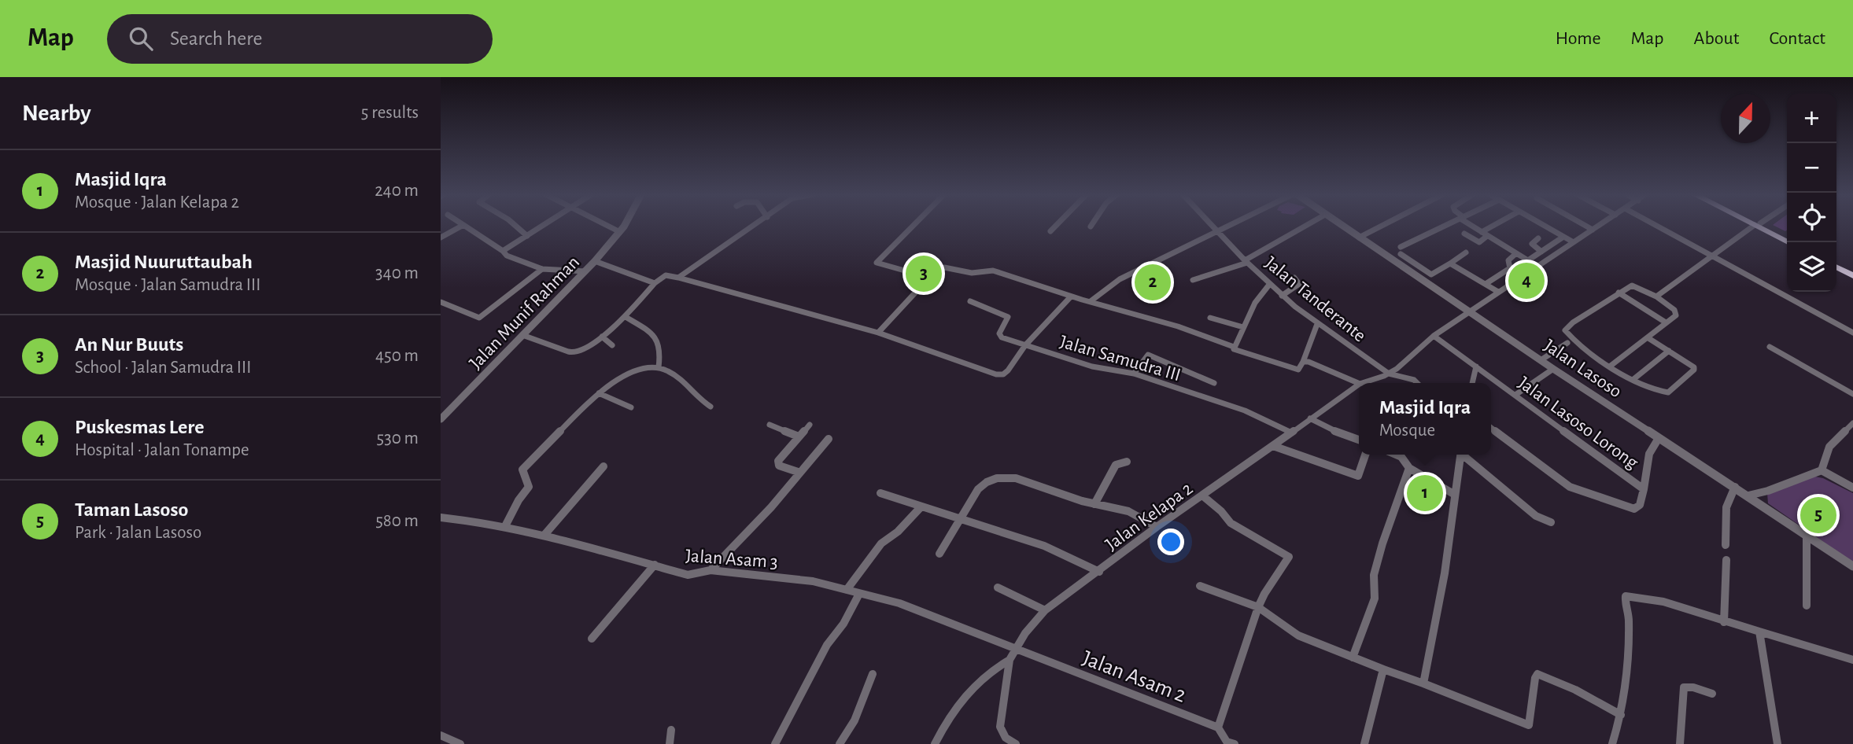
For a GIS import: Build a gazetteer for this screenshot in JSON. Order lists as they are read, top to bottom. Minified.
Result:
{"streets":{"street":["Jalan Tanderante","Jalan Munif Rahman","Jalan Samudra III","Jalan Lasoso","Jalan Lasoso Lorong","Jalan Kelapa 2","Jalan Asam 3","Jalan Asam 2"]},"crossings":[["Jalan Tanderante","Jalan Kelapa 2"],["Jalan Samudra III","Jalan Kelapa 2"],["Jalan Lasoso","Jalan Lasoso Lorong"],["Jalan Lasoso","Jalan Kelapa 2"],["Jalan Lasoso Lorong","Jalan Kelapa 2"],["Jalan Kelapa 2","Jalan Asam 3"],["Jalan Kelapa 2","Jalan Asam 2"],["Jalan Asam 3","Jalan Asam 2"]],"north":"top","page":{"header":"Map","search":"Search here","nav":["Home","Map","About","Contact"],"heading":["Nearby","5 results"],"map_buttons":["+","−"],"list":[{"mark":"1","name":"Masjid Iqra","note":"Mosque · Jalan Kelapa 2","value":"240 m"},{"mark":"2","name":"Masjid Nuuruttaubah","note":"Mosque · Jalan Samudra III","value":"340 m"},{"mark":"3","name":"An Nur Buuts","note":"School · Jalan Samudra III","value":"450 m"},{"mark":"4","name":"Puskesmas Lere","note":"Hospital · Jalan Tonampe","value":"530 m"},{"mark":"5","name":"Taman Lasoso","note":"Park · Jalan Lasoso","value":"580 m"}],"pins":["3","4","2","1","5"],"popup":["Masjid Iqra","Mosque"]}}
